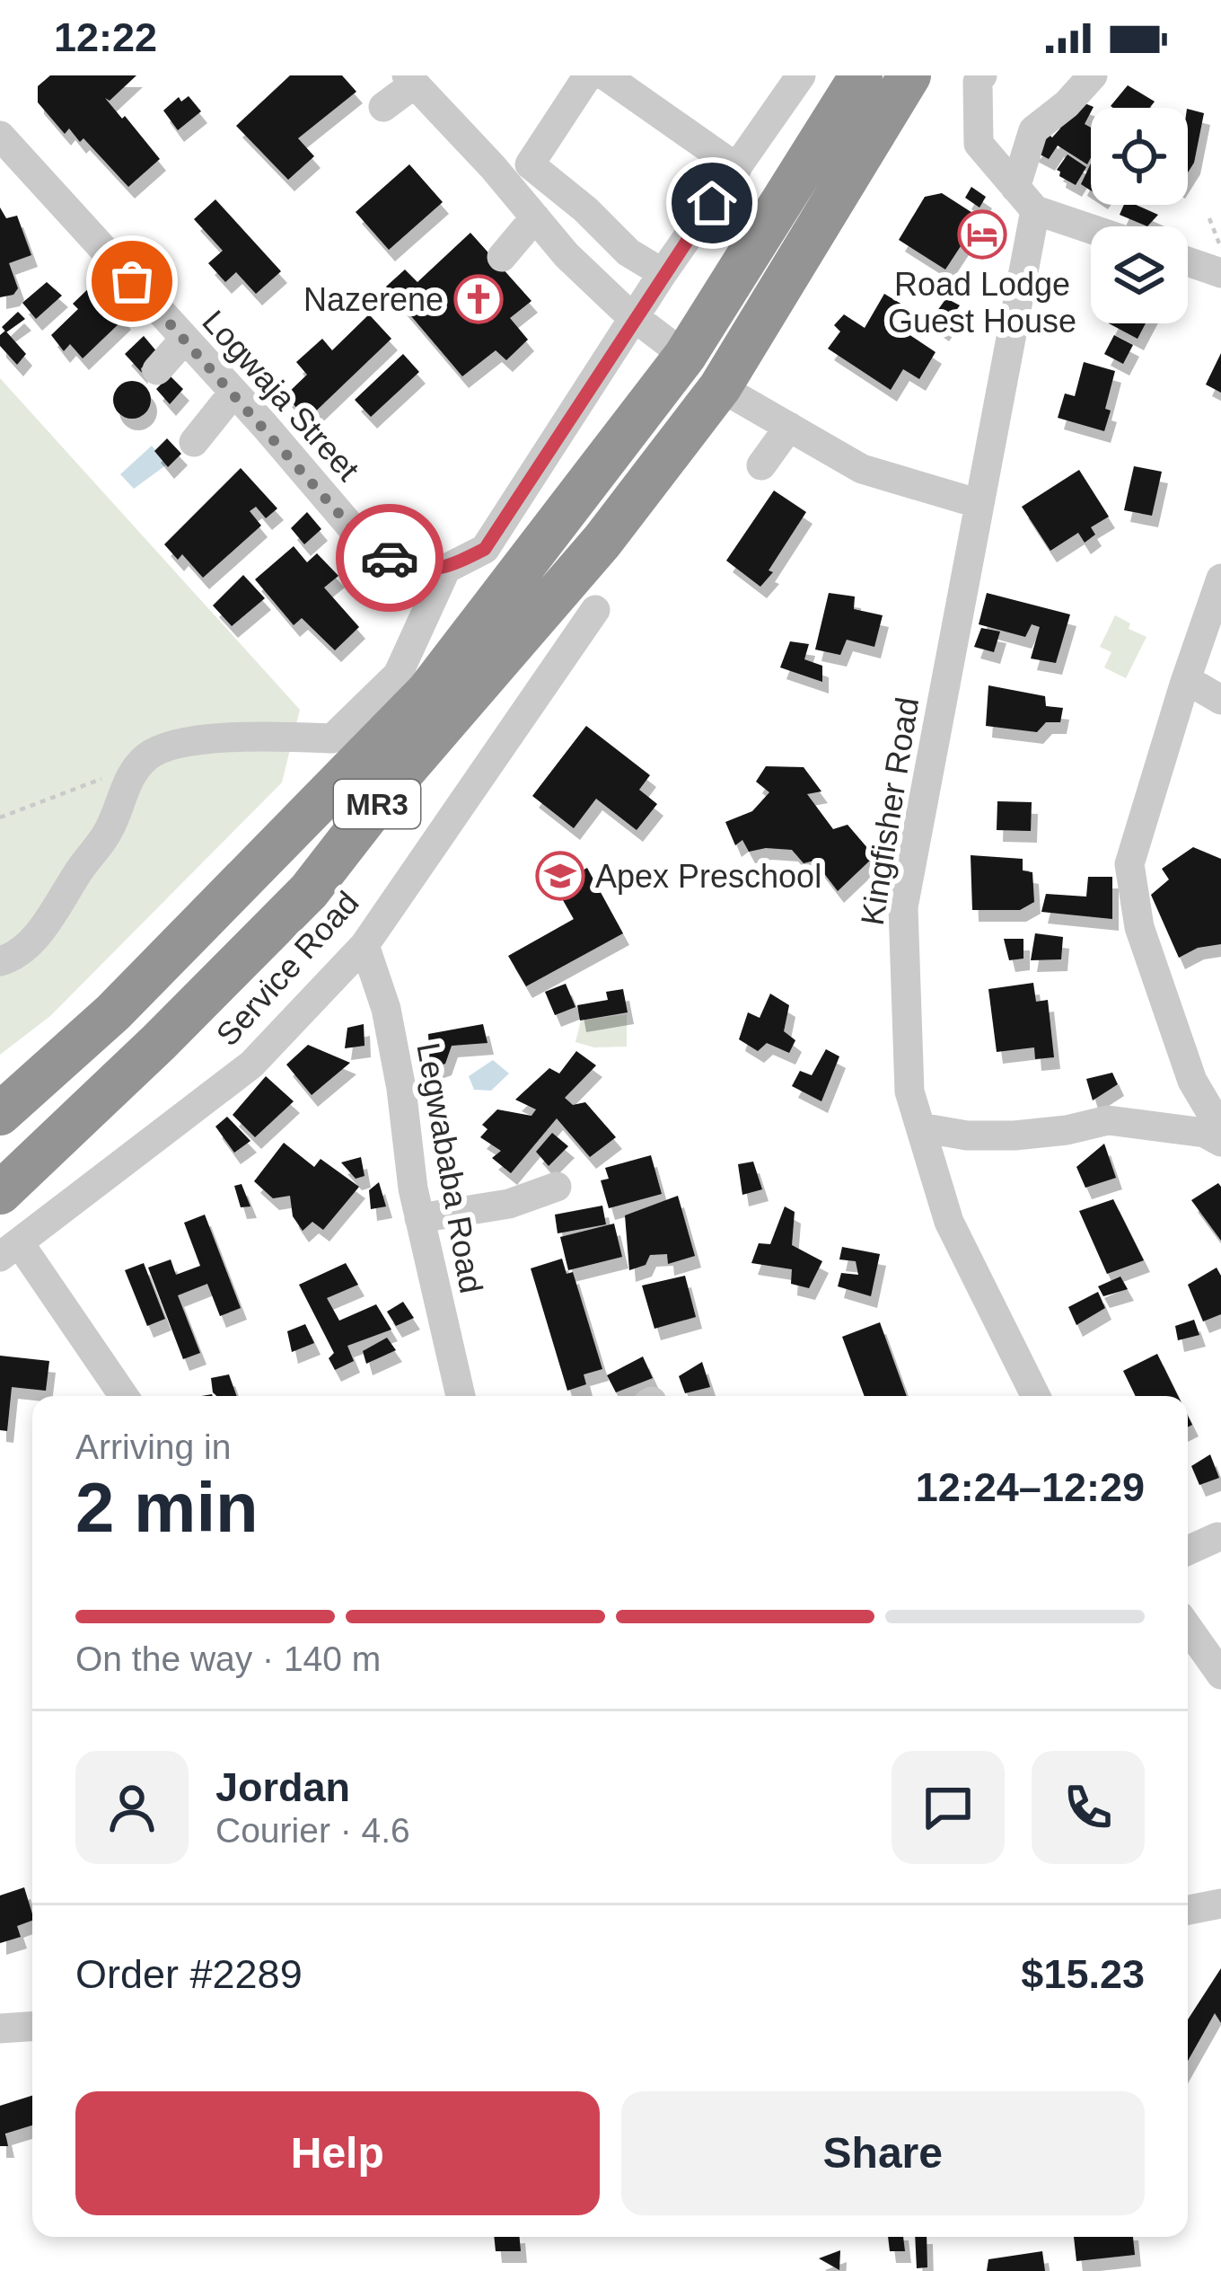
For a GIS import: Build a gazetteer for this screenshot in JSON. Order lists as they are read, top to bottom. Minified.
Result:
{"streets":{"highway":["MR3"],"street":["Logwaja Street","Kingfisher Road","Service Road","Legwababa Road"]},"crossings":[["Service Road","Legwababa Road"]],"places":{"hotel":["Road Lodge Guest House"],"church":["Nazerene"],"school or university":["Apex Preschool"]},"page":{"status":"12:22","heading":["2 min","Arriving in","12:24–12:29"],"panel":["Jordan","Courier · 4.6","Order #2289","$15.23"],"bar":"On the way · 140 m","buttons":["Help","Share"]}}
